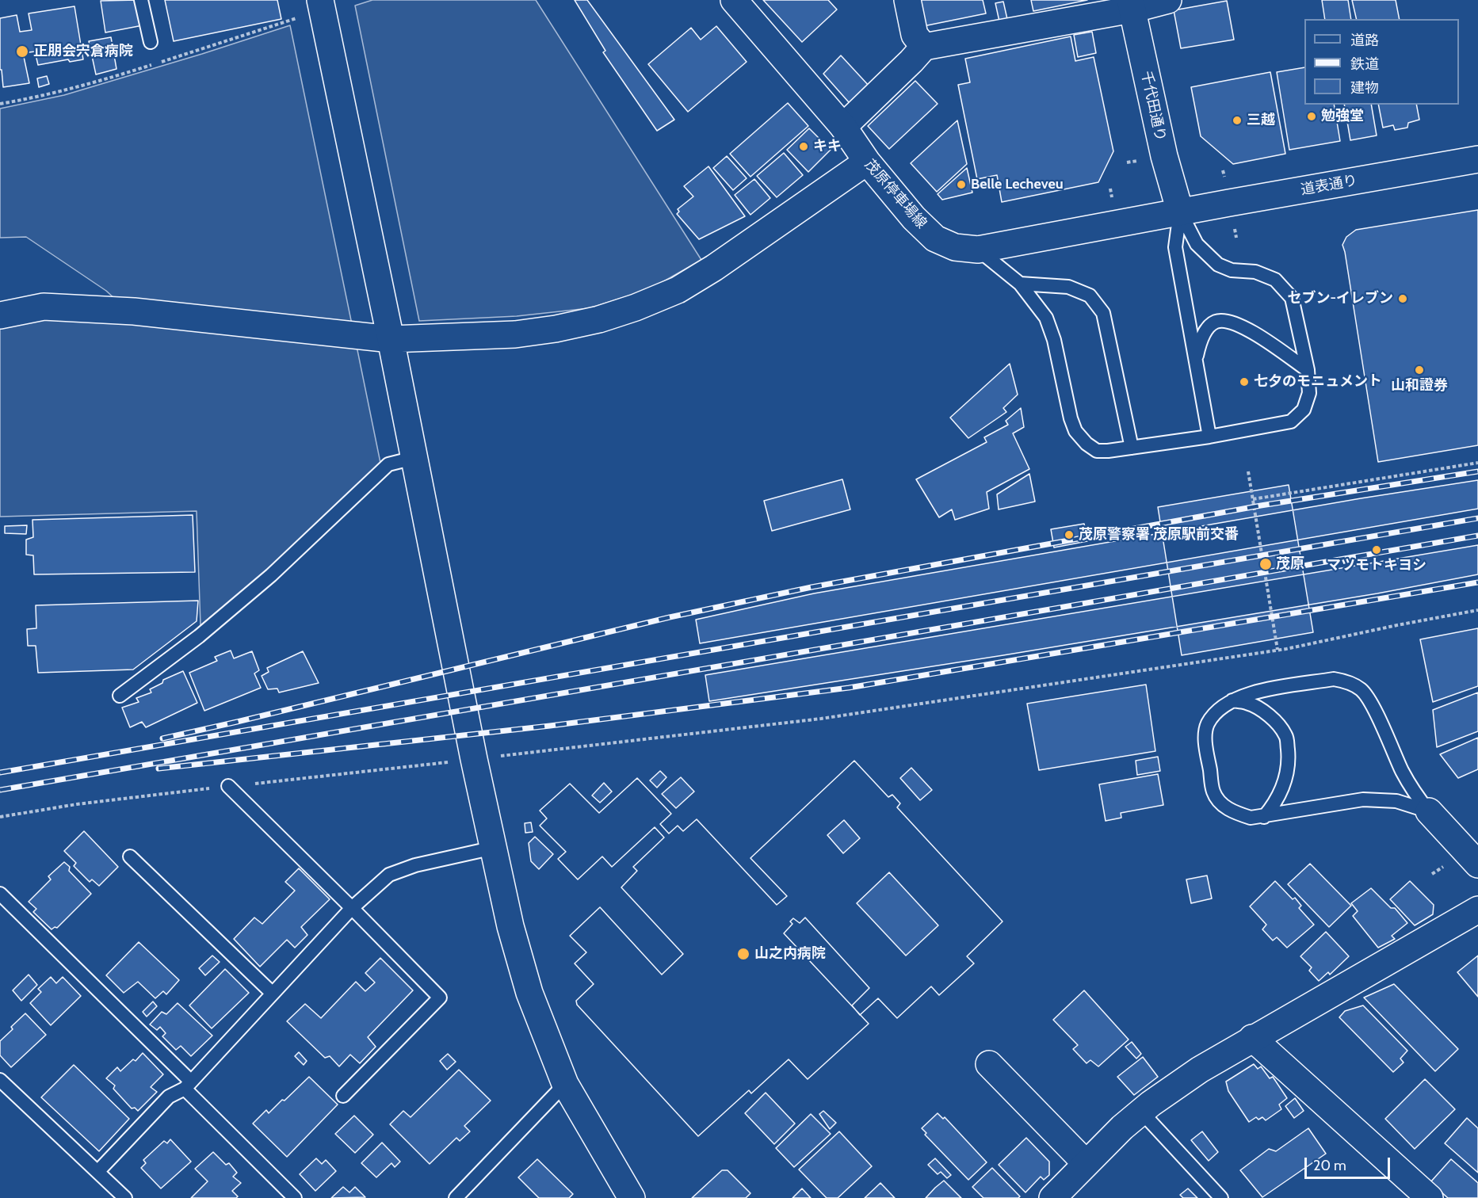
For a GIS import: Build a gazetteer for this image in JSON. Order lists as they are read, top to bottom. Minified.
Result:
{"streets":{"street":["千代田通り","道表通り","茂原停車場線"]},"crossings":[["千代田通り","道表通り"],["千代田通り","茂原停車場線"],["道表通り","茂原停車場線"]],"places":["正朋会宍倉病院","勉強堂","三越","キキ","Belle Lecheveu","セブン-イレブン","山和證券","七夕のモニュメント","茂原警察署 茂原駅前交番","マツモトキヨシ","茂原","山之内病院"],"legend":["道路","鉄道","建物"],"scale_bar":"20 m"}
